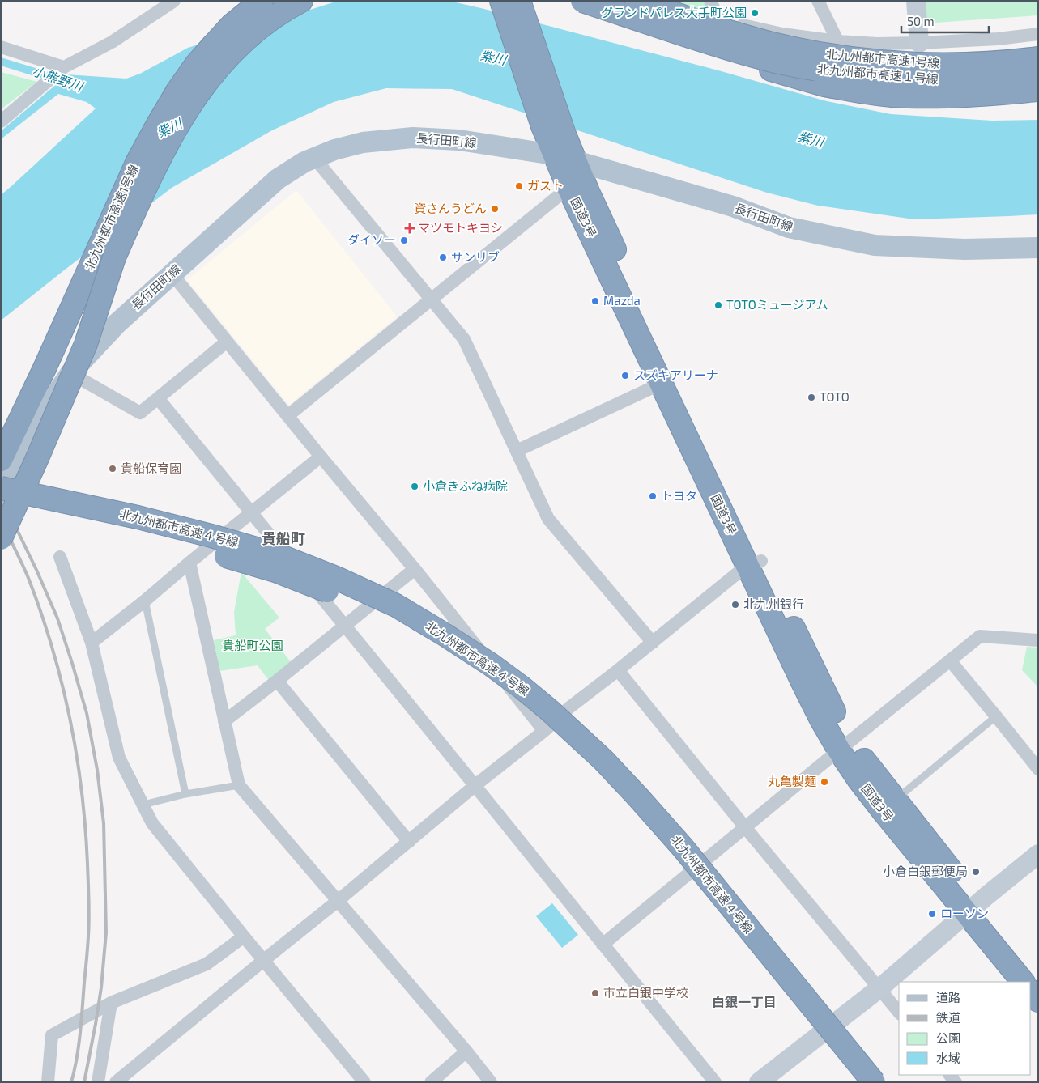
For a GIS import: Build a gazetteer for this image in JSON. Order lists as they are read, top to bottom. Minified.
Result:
{"streets":{"highway":["北九州都市高速1号線","北九州都市高速１号線","国道3号","北九州都市高速４号線"],"main road":["長行田町線"]},"crossings":[["北九州都市高速1号線","北九州都市高速４号線"],["長行田町線","国道3号"]],"districts":["貴船町","白銀一丁目"],"water":["紫川","小熊野川"],"parks":["貴船町公園"],"places":{"other":["グランドパレス大手町公園","ガスト","資さんうどん","ダイソー","サンリブ","Mazda","TOTOミュージアム","スズキアリーナ","TOTO","貴船保育園","小倉きふね病院","トヨタ","北九州銀行","丸亀製麺","小倉白銀郵便局","ローソン","市立白銀中学校"],"health":["マツモトキヨシ"]},"legend":["道路","鉄道","公園","水域"],"scale_bar":"50 m"}
